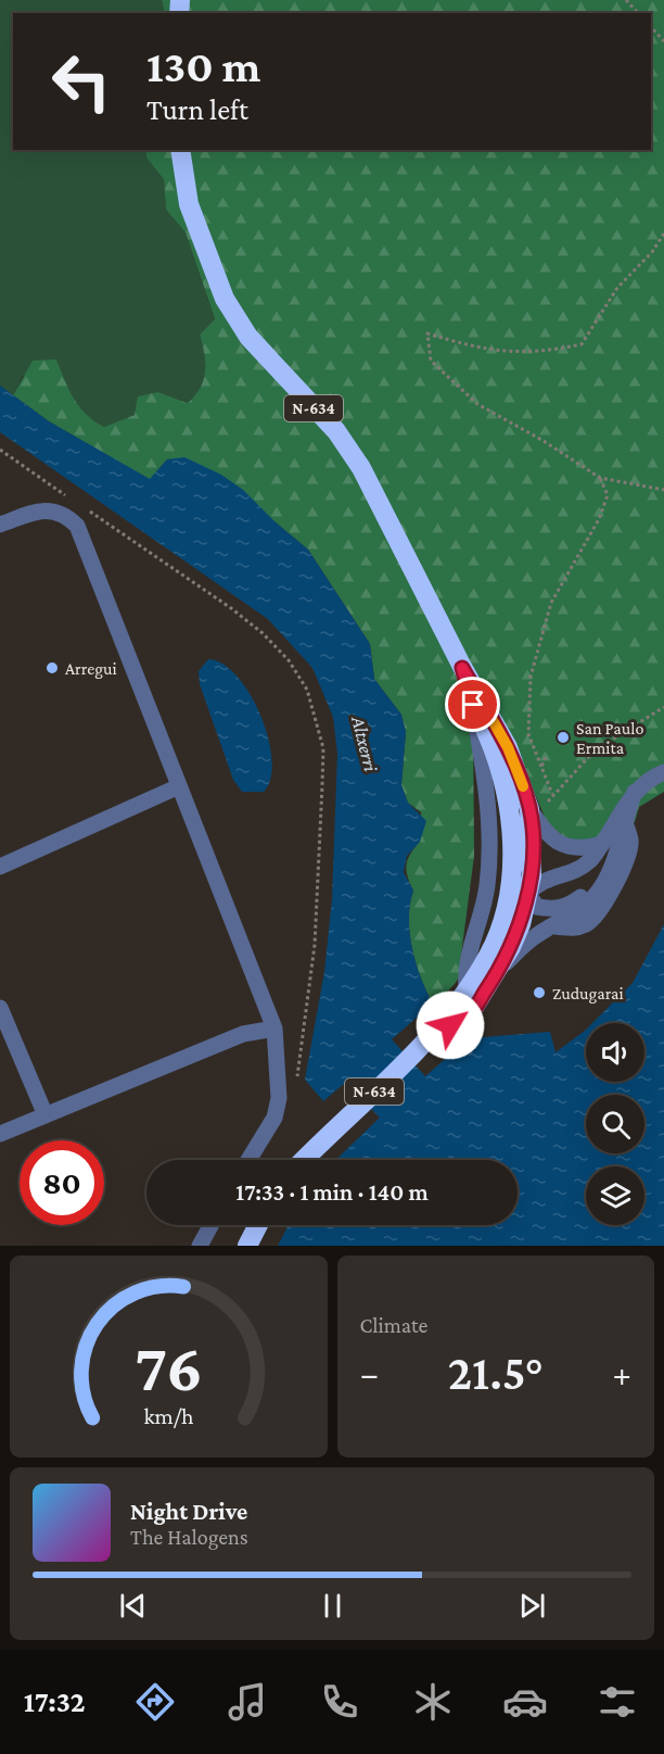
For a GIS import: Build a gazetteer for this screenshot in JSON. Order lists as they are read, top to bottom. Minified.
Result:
{"streets":{"highway":["N-634"]},"water":["Altxerri"],"places":["Arregui","San Paulo Ermita","Zudugarai"],"page":{"turn":["130 m","Turn left"],"limit":"80","trip":"17:33 · 1 min · 140 m","tile":"Climate","heat":["−","21.5°","+"],"song":["Night Drive","The Halogens"],"tabs":"17:32","gauge":["76","km/h"]}}
